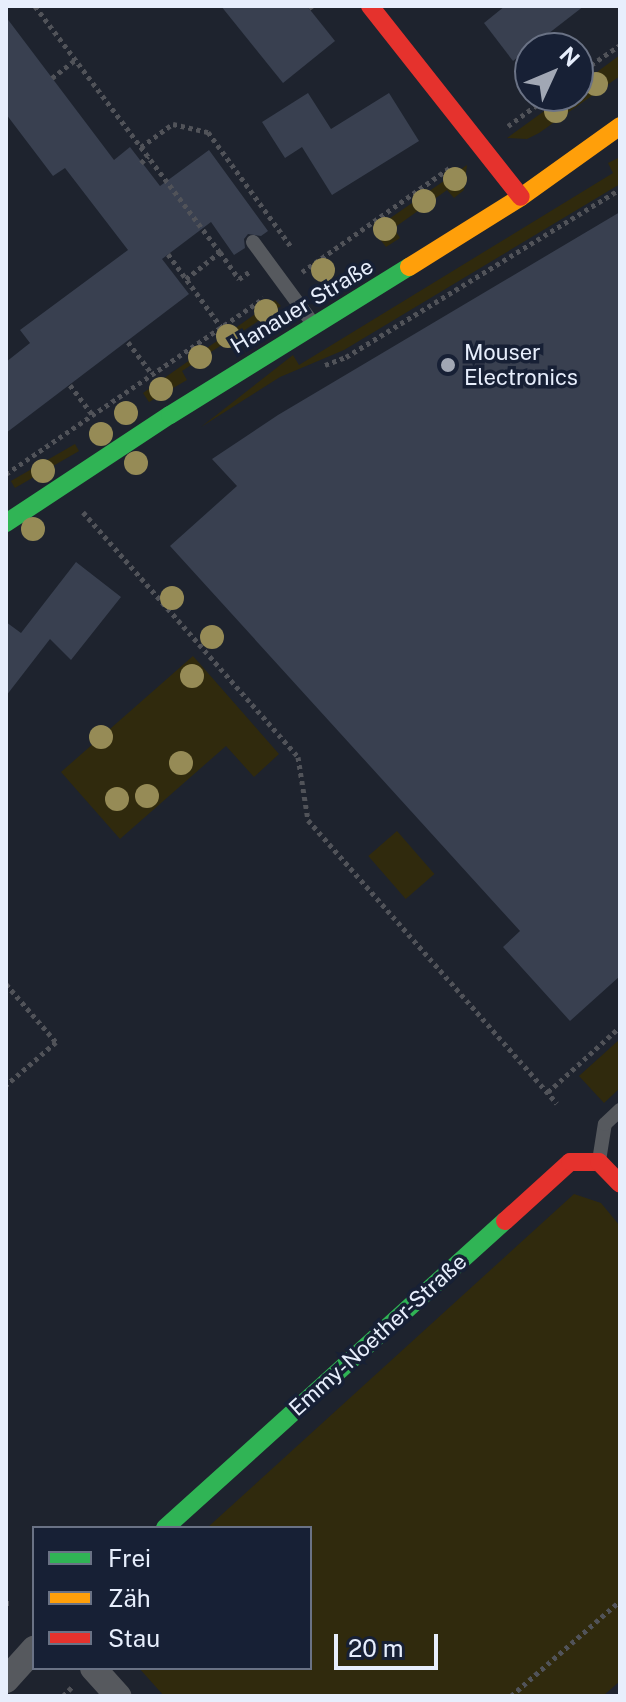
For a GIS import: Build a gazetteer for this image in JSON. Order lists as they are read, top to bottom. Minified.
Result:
{"streets":{"street":["Hanauer Straße","Emmy-Noether-Straße"]},"places":["Mouser Electronics"],"legend":["Frei","Zäh","Stau"],"scale_bar":"20 m","north":"top right"}
